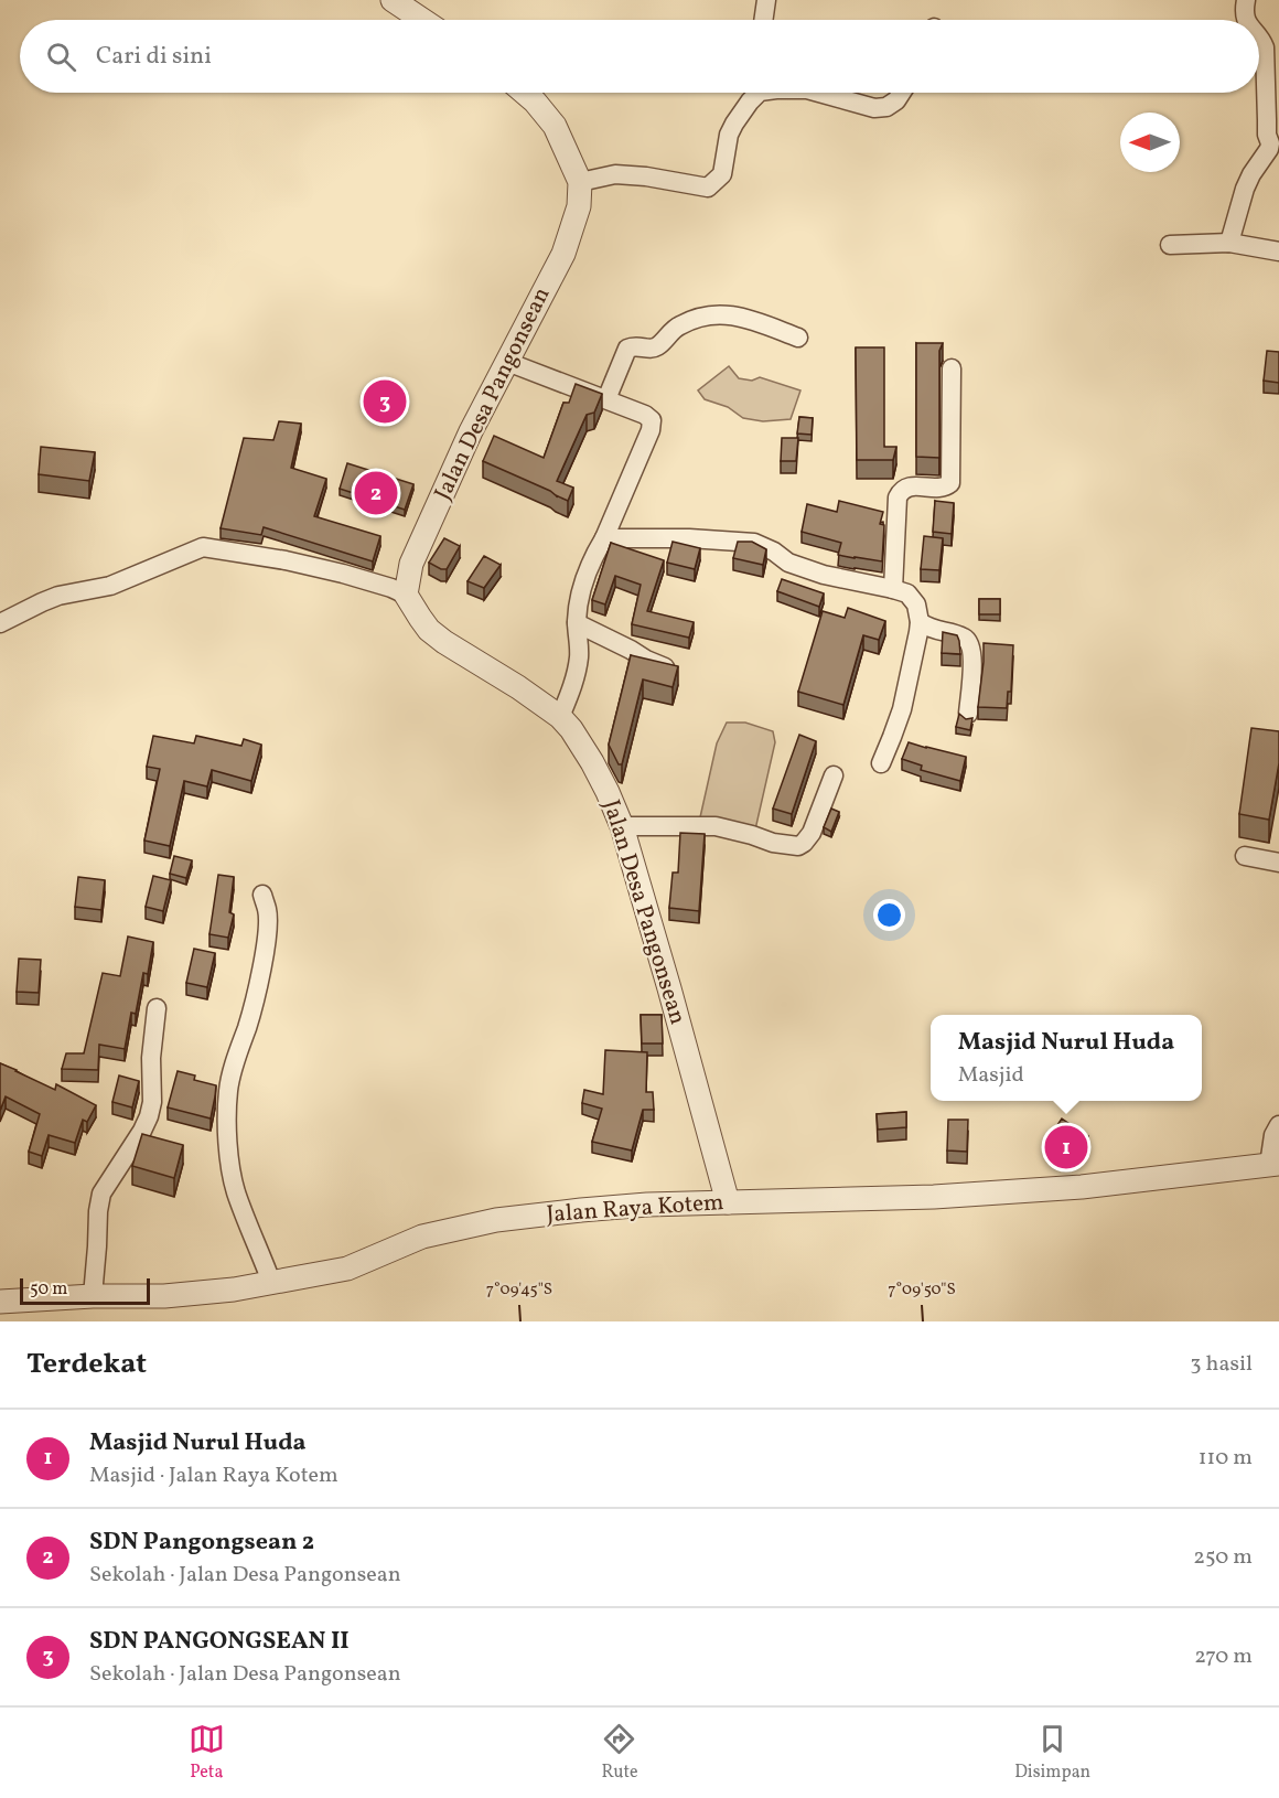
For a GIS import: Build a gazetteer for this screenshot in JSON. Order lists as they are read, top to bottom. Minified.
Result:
{"streets":{"street":["Jalan Desa Pangonsean","Jalan Raya Kotem"]},"crossings":[["Jalan Desa Pangonsean","Jalan Raya Kotem"]],"scale_bar":"50 m","north":"left","page":{"search":"Cari di sini","pins":["3","2","1"],"popup":["Masjid Nurul Huda","Masjid"],"scale":"50 m","heading":["Terdekat","3 hasil"],"list":[{"mark":"1","name":"Masjid Nurul Huda","note":"Masjid · Jalan Raya Kotem","value":"110 m"},{"mark":"2","name":"SDN Pangongsean 2","note":"Sekolah · Jalan Desa Pangonsean","value":"250 m"},{"mark":"3","name":"SDN PANGONGSEAN II","note":"Sekolah · Jalan Desa Pangonsean","value":"270 m"}],"nav":["Peta","Rute","Disimpan"]},"coordinates":["7°09'45\"S","7°09'50\"S"]}
